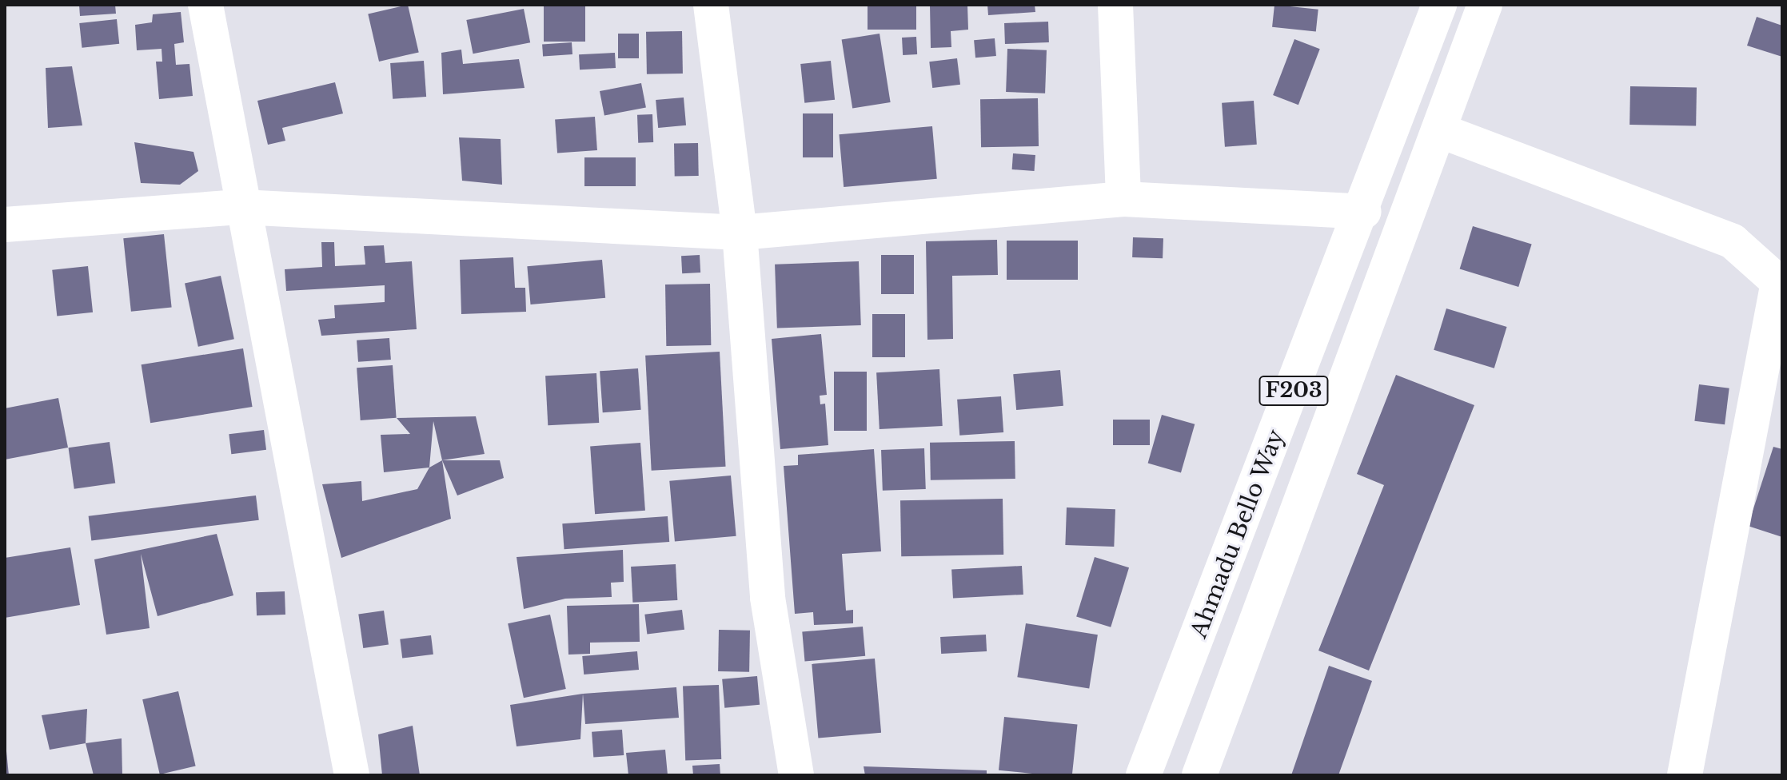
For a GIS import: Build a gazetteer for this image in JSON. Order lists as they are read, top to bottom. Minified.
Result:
{"streets":{"street":["F203","Ahmadu Bello Way"]}}
